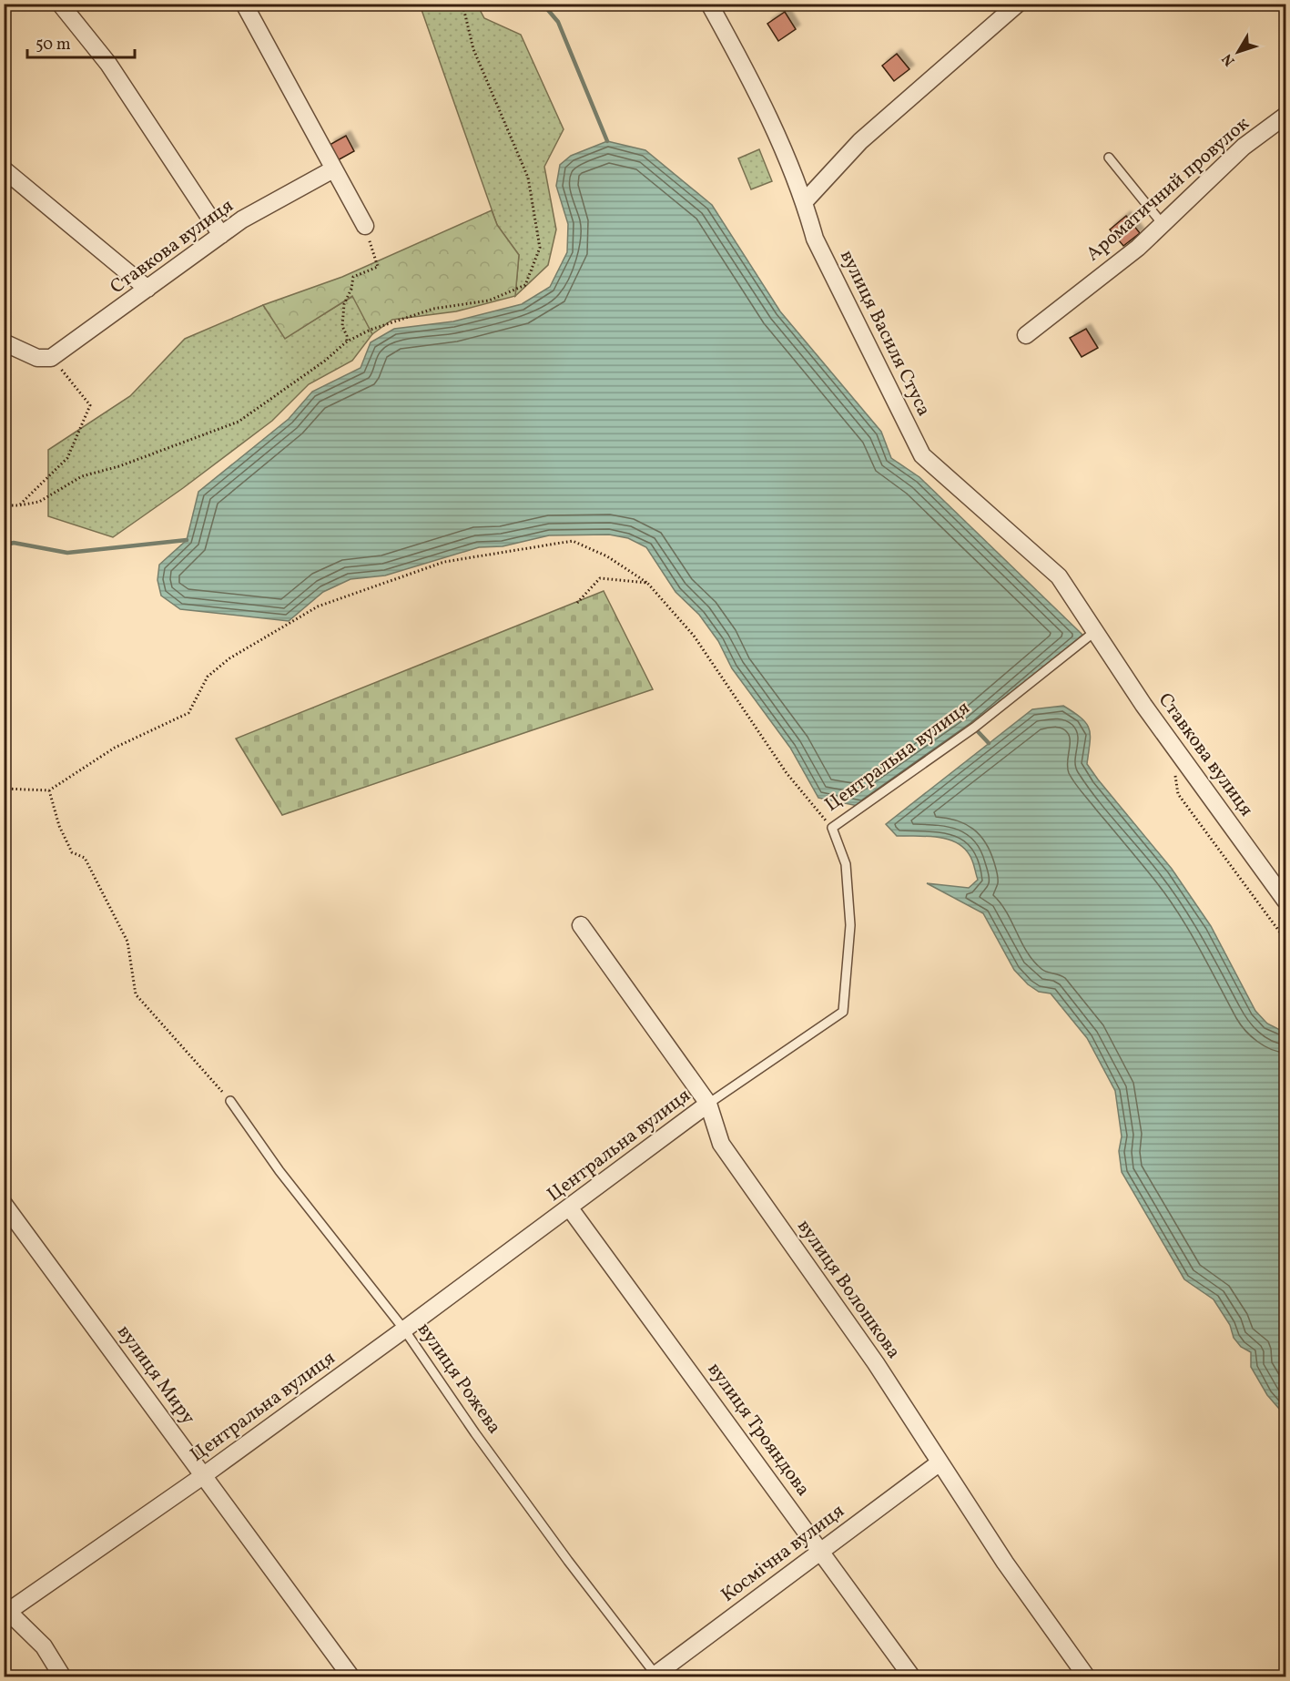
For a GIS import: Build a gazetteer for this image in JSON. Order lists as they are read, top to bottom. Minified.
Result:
{"streets":{"street":["Ароматичний провулок","Ставкова вулиця","вулиця Василя Стуса","Центральна вулиця","вулиця Волошкова","вулиця Миру","вулиця Трояндова","Космічна вулиця"],"lane":["вулиця Рожева"]},"crossings":[["Ставкова вулиця","вулиця Василя Стуса"],["Ставкова вулиця","Центральна вулиця"],["вулиця Василя Стуса","Центральна вулиця"],["Центральна вулиця","вулиця Волошкова"],["Центральна вулиця","вулиця Миру"],["Центральна вулиця","вулиця Рожева"],["Центральна вулиця","вулиця Трояндова"],["вулиця Волошкова","Космічна вулиця"],["вулиця Рожева","Космічна вулиця"],["вулиця Трояндова","Космічна вулиця"]],"scale_bar":"50 m","north":"bottom left"}
